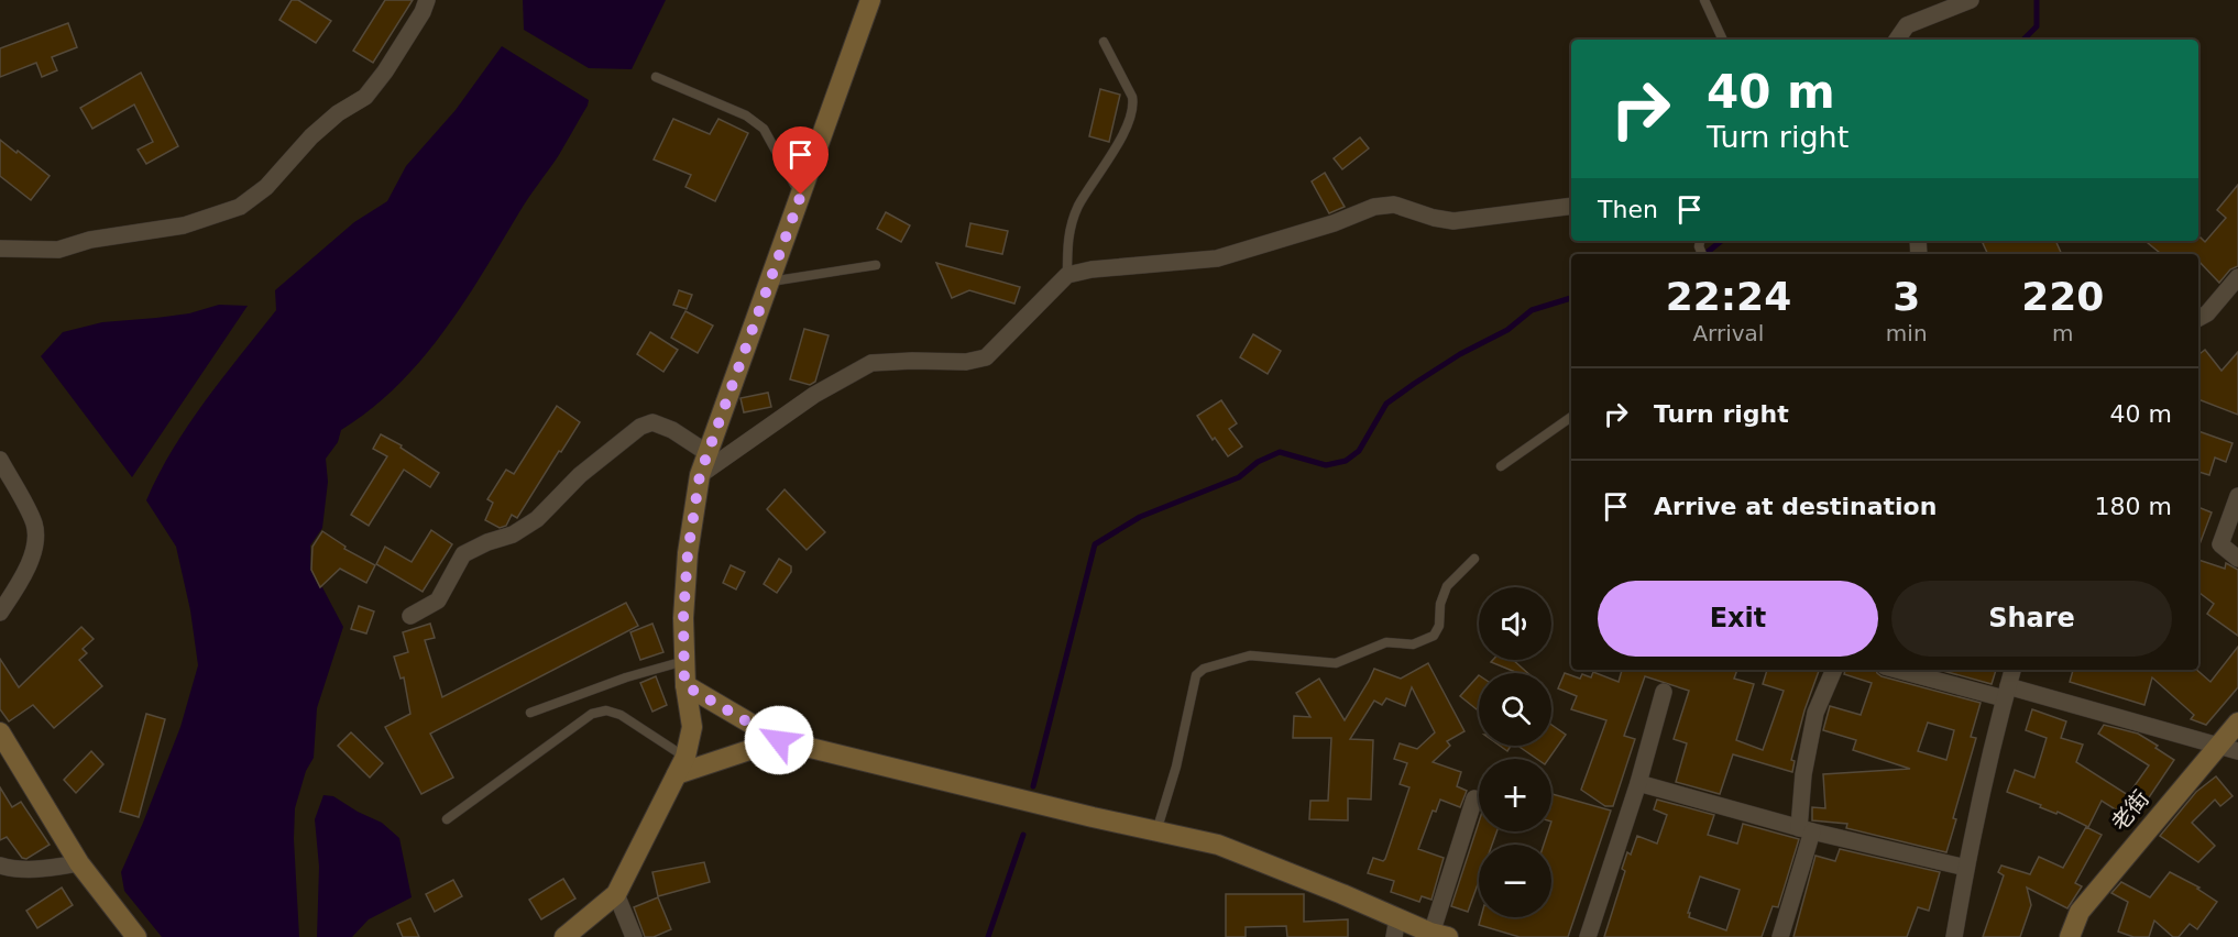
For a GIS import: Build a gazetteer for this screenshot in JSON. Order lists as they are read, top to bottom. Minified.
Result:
{"streets":{"main road":["老街"]},"page":{"turn":["40 m","Turn right"],"then":"Then","eta":["22:24","Arrival","3","min","220","m"],"list":[{"name":"Turn right","value":"40 m"},{"name":"Arrive at destination","value":"180 m"}],"buttons":["Exit","Share"],"map_buttons":["+","−"]}}
